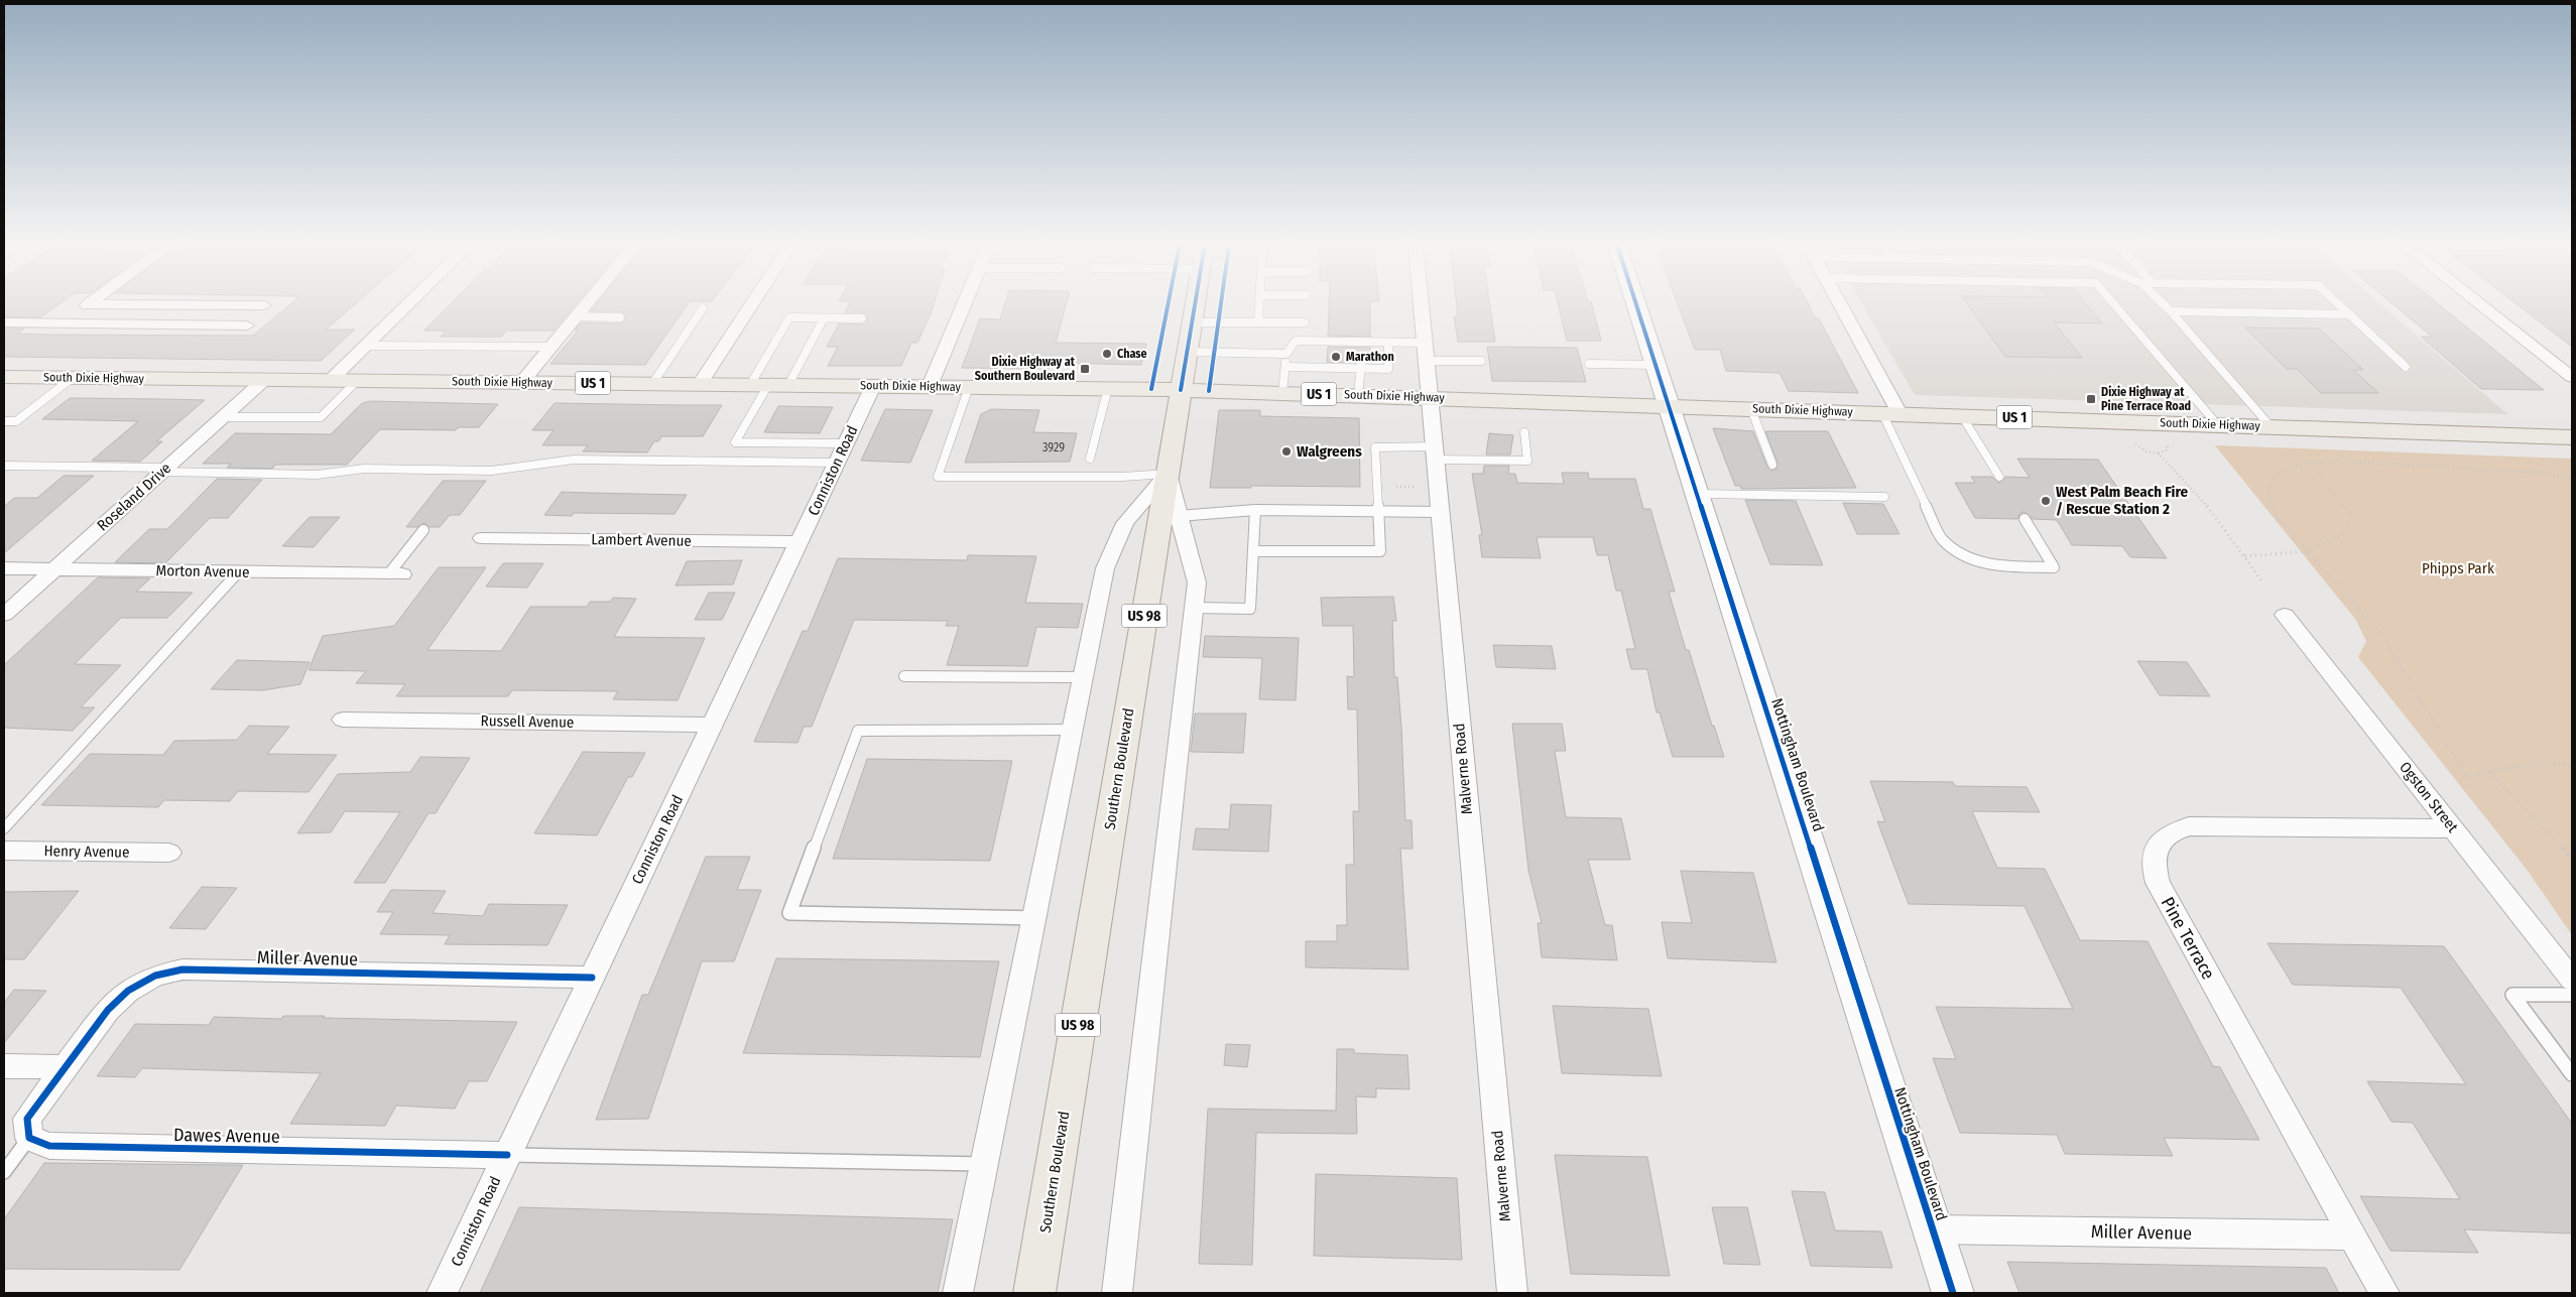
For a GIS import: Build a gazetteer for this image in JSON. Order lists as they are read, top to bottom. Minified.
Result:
{"streets":{"main road":["South Dixie Highway","US 1","US 98","Southern Boulevard"],"street":["Conniston Road","Roseland Drive","Lambert Avenue","Morton Avenue","Russell Avenue","Nottingham Boulevard","Malverne Road","Ogston Street","Henry Avenue","Pine Terrace","Miller Avenue","Dawes Avenue"]},"crossings":[["South Dixie Highway","Conniston Road"],["South Dixie Highway","Roseland Drive"],["South Dixie Highway","Nottingham Boulevard"],["South Dixie Highway","Southern Boulevard"],["South Dixie Highway","Malverne Road"],["Conniston Road","Lambert Avenue"],["Conniston Road","Russell Avenue"],["Conniston Road","Miller Avenue"],["Conniston Road","Dawes Avenue"],["Roseland Drive","Morton Avenue"],["Nottingham Boulevard","Miller Avenue"],["Ogston Street","Pine Terrace"],["Pine Terrace","Miller Avenue"]],"parks":["Phipps Park"],"places":{"other":["Chase","Marathon","Walgreens","West Palm Beach Fire / Rescue Station 2"],"transit":["Dixie Highway at Southern Boulevard","Dixie Highway at Pine Terrace Road"]},"house_numbers":["3929"]}
